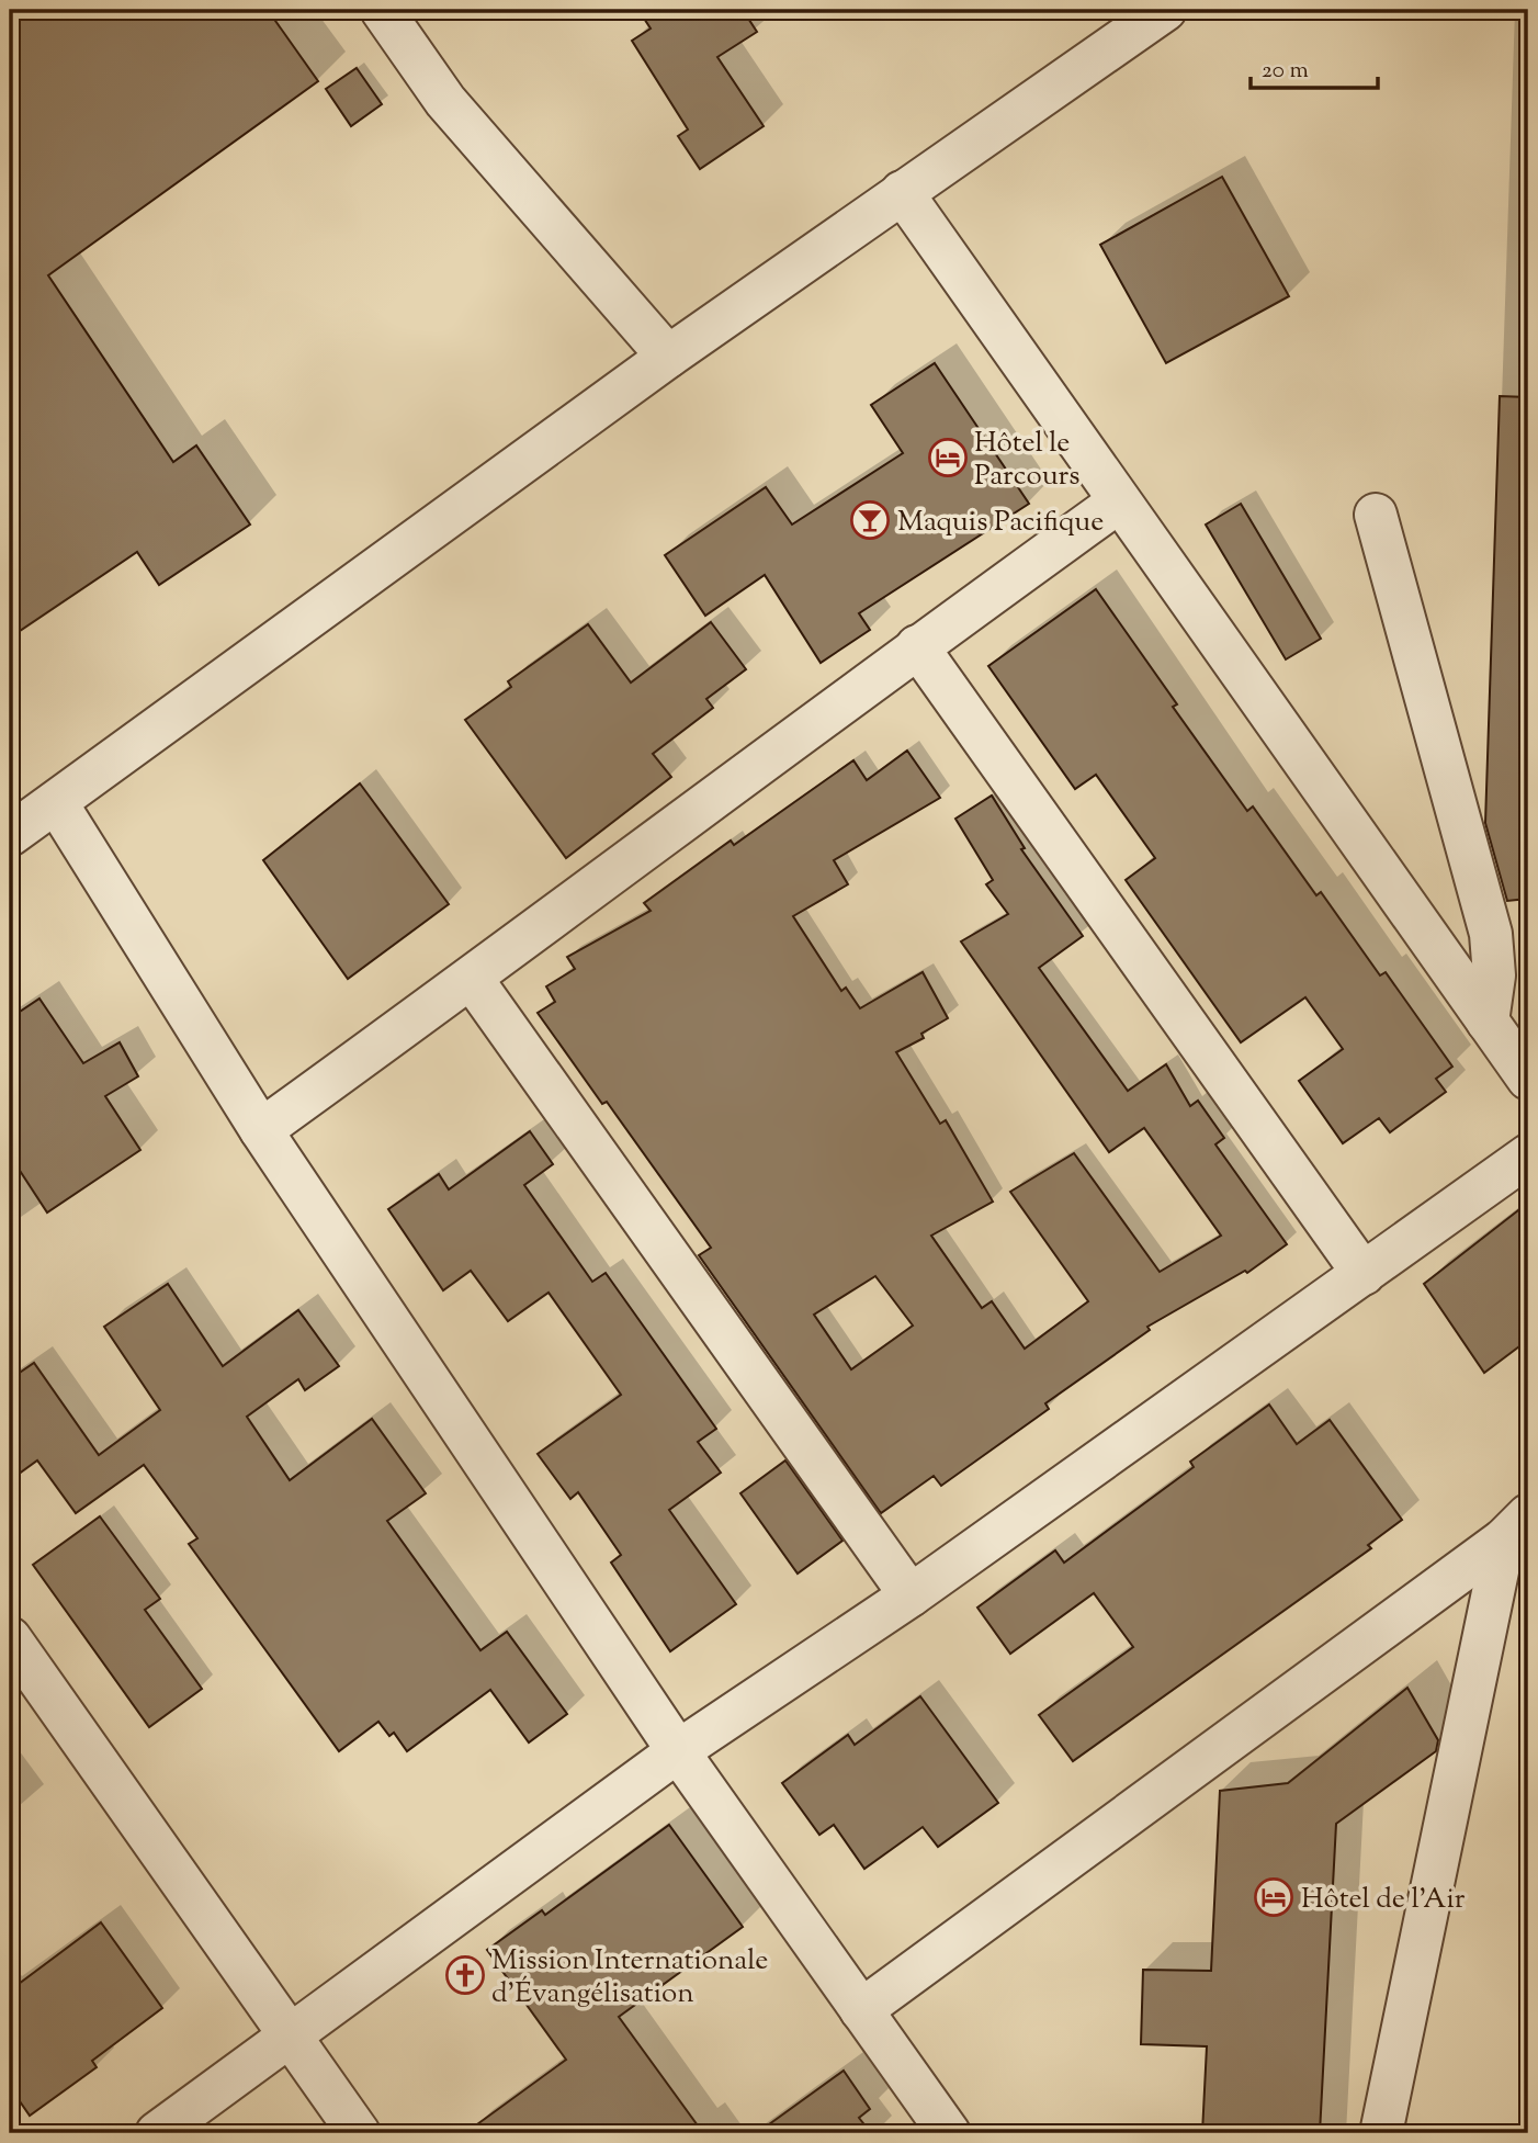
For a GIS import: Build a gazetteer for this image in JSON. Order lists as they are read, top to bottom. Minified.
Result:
{"places":{"hotel":["Hôtel le Parcours","Hôtel de l'Air"],"bar":["Maquis Pacifique"],"church":["Mission Internationale d'Évangélisation"]},"scale_bar":"20 m"}
